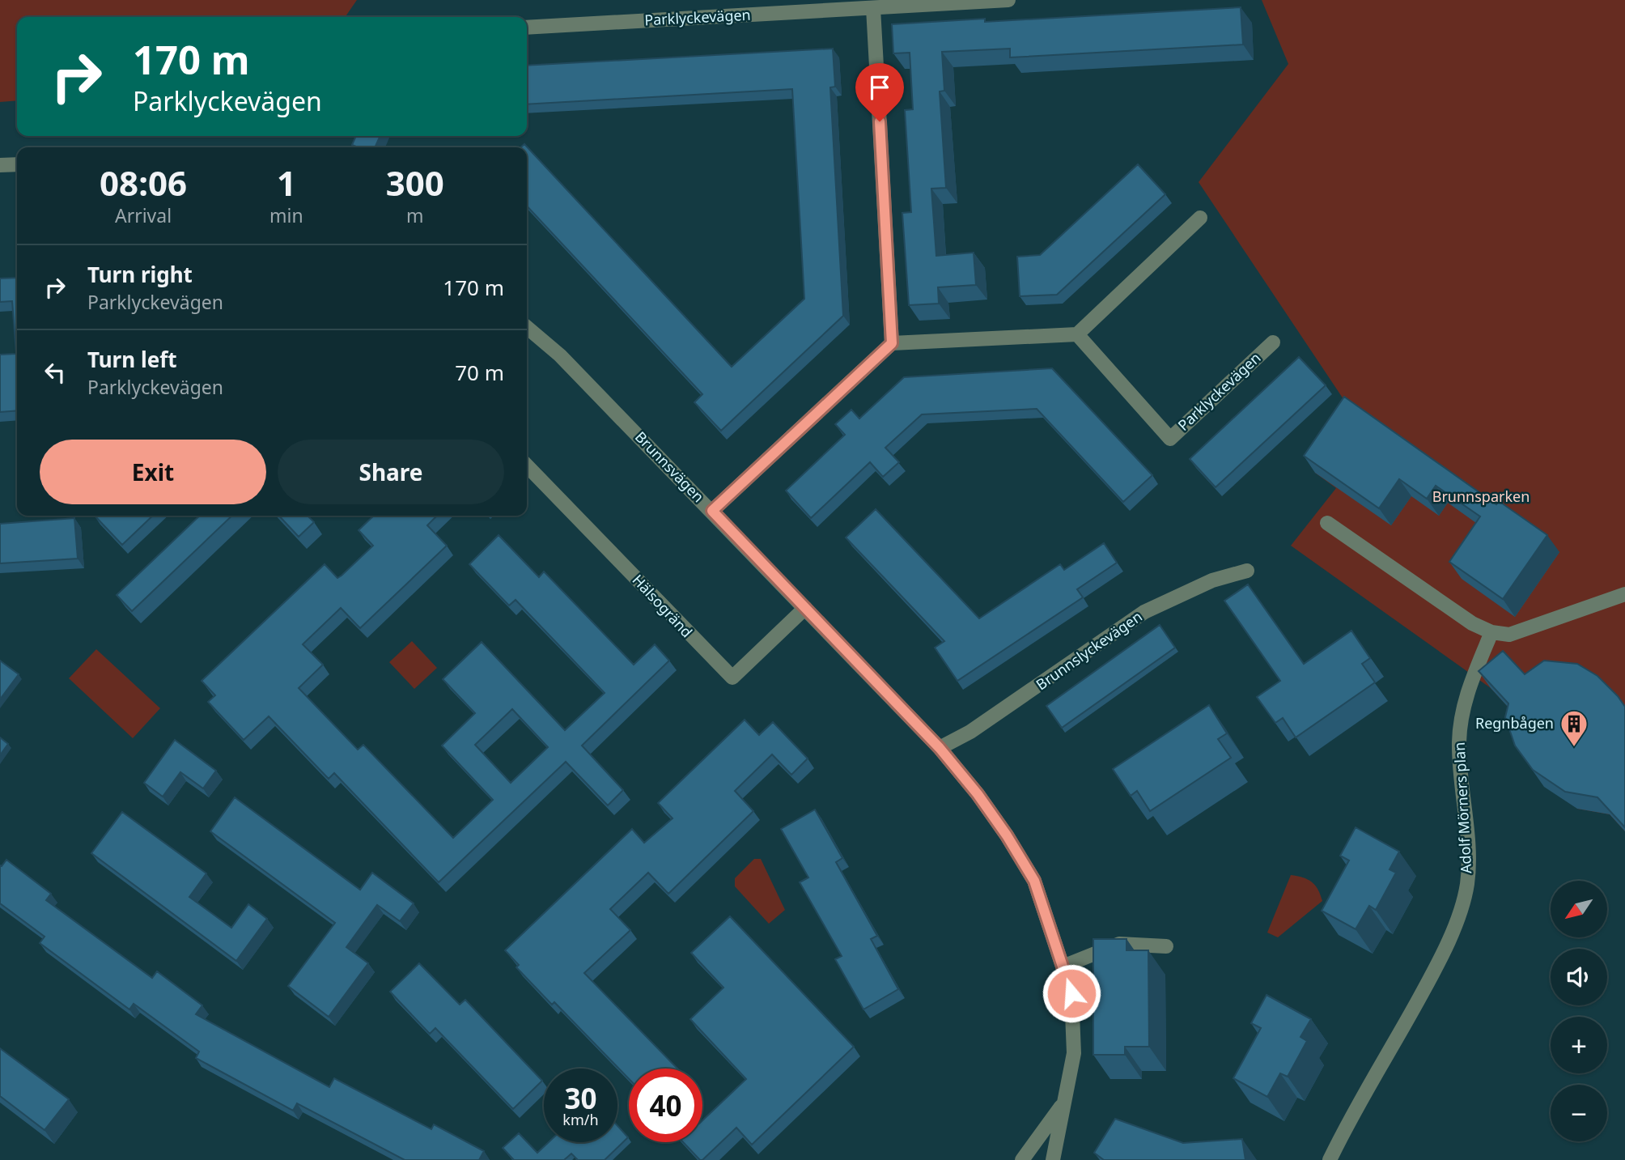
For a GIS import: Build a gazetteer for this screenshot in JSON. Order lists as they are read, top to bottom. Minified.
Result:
{"streets":{"street":["Parklyckevägen","Brunnsvägen","Hälsogränd","Brunnslyckevägen","Adolf Mörners plan"]},"crossings":[["Brunnsvägen","Hälsogränd"],["Brunnsvägen","Brunnslyckevägen"]],"parks":["Brunnsparken"],"places":{"building":["Regnbågen"]},"north":"bottom left","page":{"turn":["170 m","Parklyckevägen"],"eta":["08:06","Arrival","1","min","300","m"],"list":[{"name":"Turn right","note":"Parklyckevägen","value":"170 m"},{"name":"Turn left","note":"Parklyckevägen","value":"70 m"}],"buttons":["Exit","Share"],"map_buttons":["+","−"],"speed":"30 km/h","limit":"40"}}
